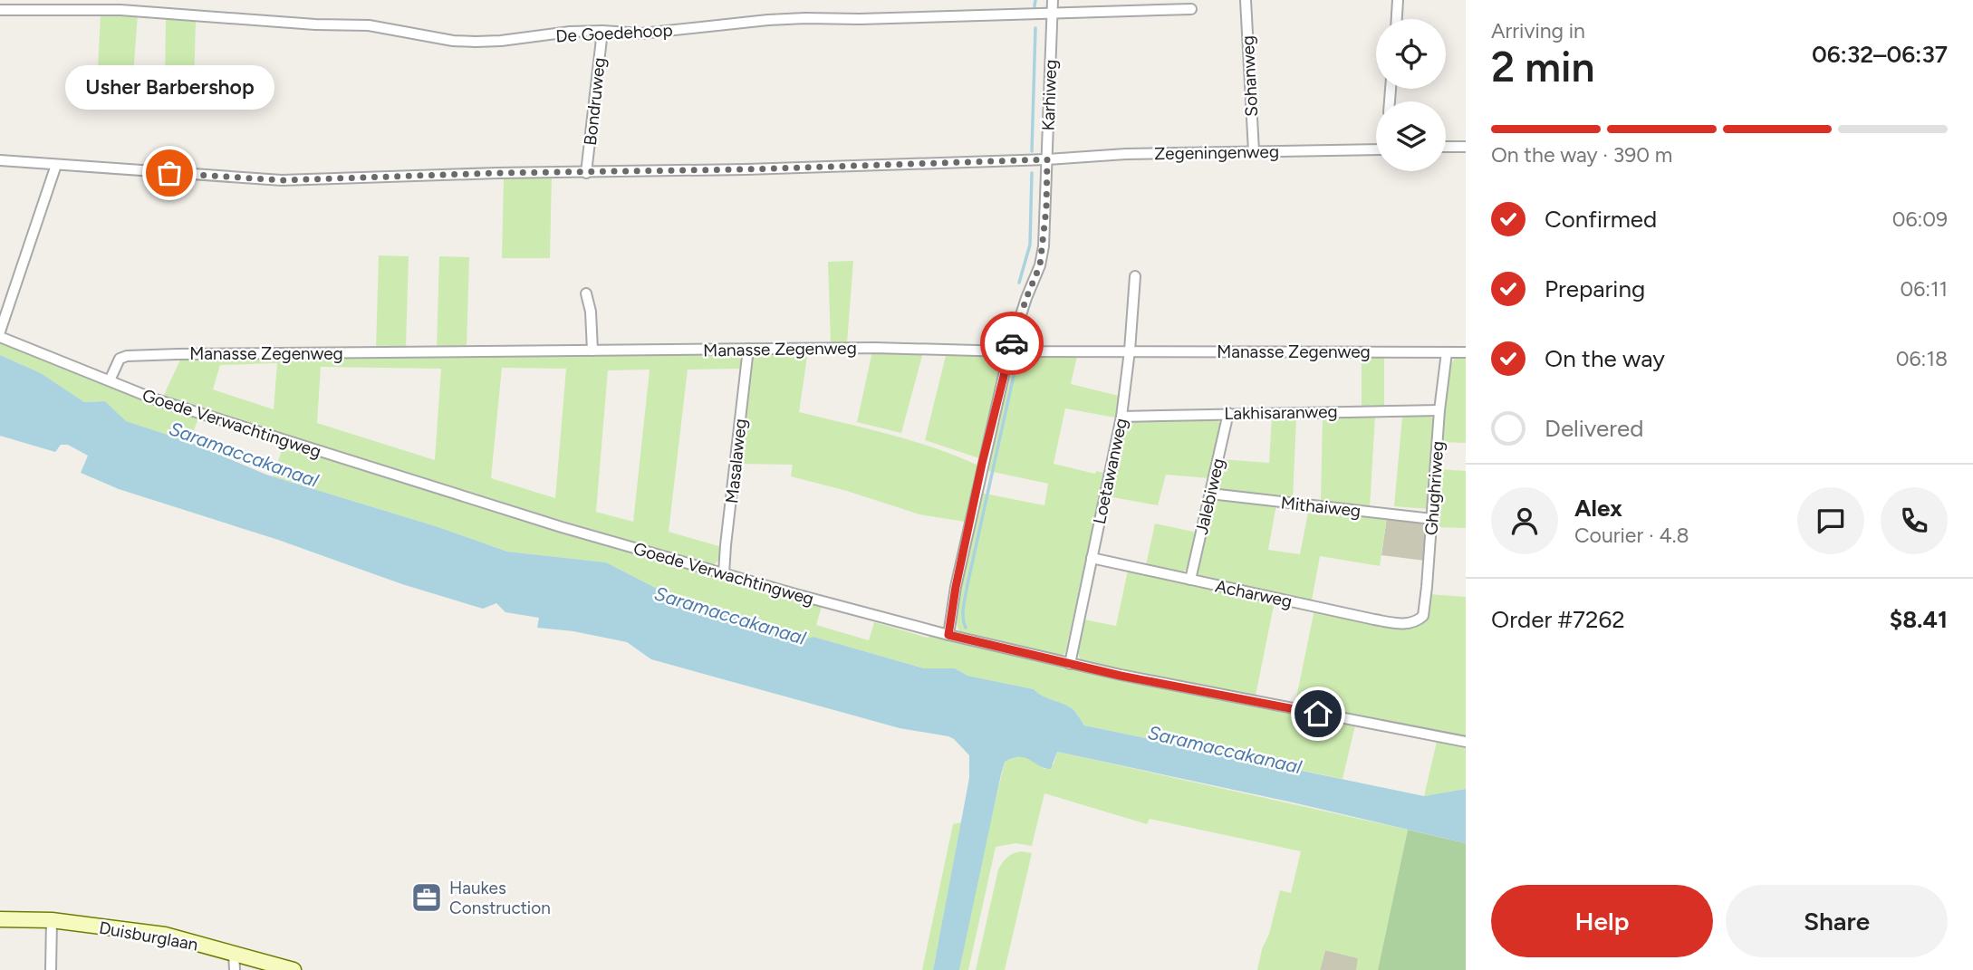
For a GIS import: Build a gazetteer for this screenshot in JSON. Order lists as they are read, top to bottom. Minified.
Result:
{"streets":{"street":["De Goedehoop","Sohanweg","Karhiweg","Bondruweg","Zegeningenweg","Manasse Zegenweg","Lakhisaranweg","Goede Verwachtingweg","Masalaweg","Loetawanweg","Ghughriweg","Jalebiweg","Mithaiweg","Acharweg","Duisburglaan"]},"crossings":[["De Goedehoop","Karhiweg"],["De Goedehoop","Bondruweg"],["Sohanweg","Zegeningenweg"],["Karhiweg","Zegeningenweg"],["Karhiweg","Manasse Zegenweg"],["Karhiweg","Goede Verwachtingweg"],["Bondruweg","Zegeningenweg"],["Manasse Zegenweg","Goede Verwachtingweg"],["Manasse Zegenweg","Masalaweg"],["Manasse Zegenweg","Loetawanweg"],["Manasse Zegenweg","Ghughriweg"],["Lakhisaranweg","Loetawanweg"],["Lakhisaranweg","Ghughriweg"],["Lakhisaranweg","Jalebiweg"],["Goede Verwachtingweg","Masalaweg"],["Goede Verwachtingweg","Loetawanweg"],["Loetawanweg","Acharweg"],["Ghughriweg","Mithaiweg"],["Ghughriweg","Acharweg"],["Jalebiweg","Mithaiweg"],["Jalebiweg","Acharweg"]],"water":["Saramaccakanaal"],"places":{"other":["Usher Barbershop"],"office":["Haukes Construction"]},"page":{"heading":["2 min","Arriving in","06:32–06:37"],"panel":["Alex","Courier · 4.8","Order #7262","$8.41"],"bubble":"Usher Barbershop","bar":"On the way · 390 m","list":[["Confirmed","06:09"],["Preparing","06:11"],["On the way","06:18"],"Delivered"],"buttons":["Help","Share"]}}
